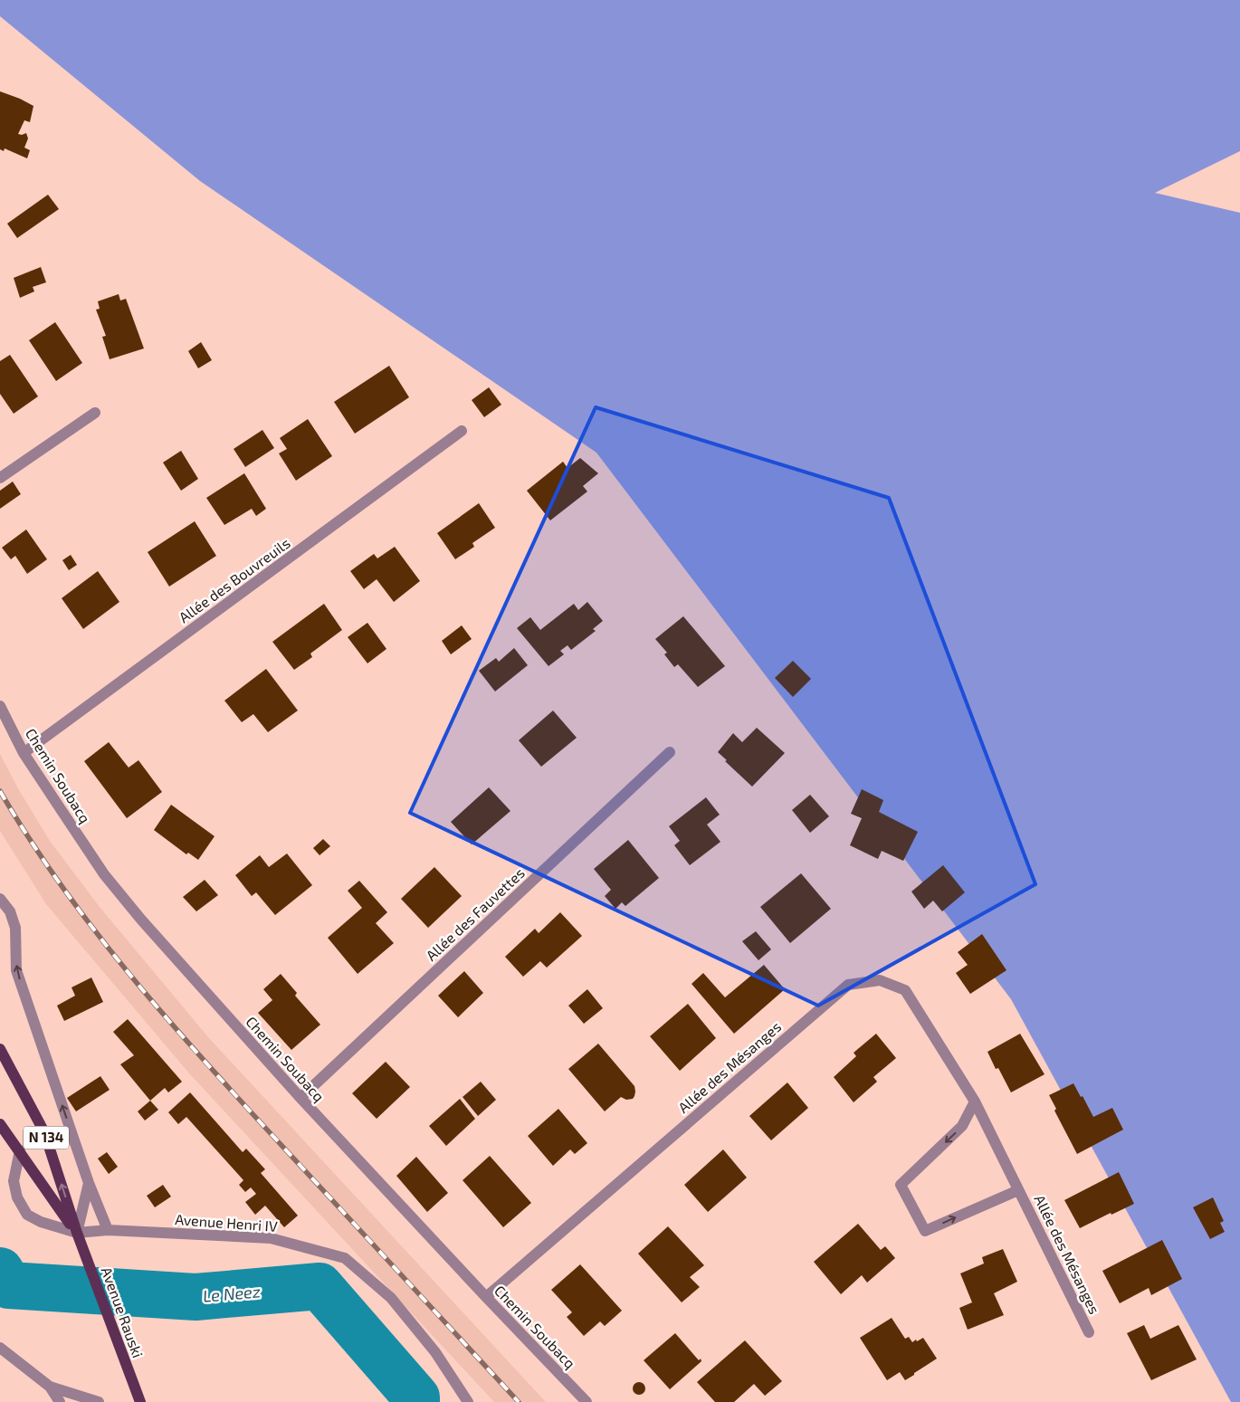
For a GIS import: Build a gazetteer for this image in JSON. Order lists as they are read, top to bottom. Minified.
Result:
{"streets":{"main road":["N 134","Avenue Rauski"],"street":["Allée des Bouvreuils","Chemin Soubacq","Allée des Fauvettes","Allée des Mésanges","Avenue Henri IV"]},"crossings":[["Allée des Bouvreuils","Chemin Soubacq"],["Chemin Soubacq","Allée des Fauvettes"],["Chemin Soubacq","Allée des Mésanges"],["Avenue Henri IV","Avenue Rauski"]],"water":["Le Neez"]}
